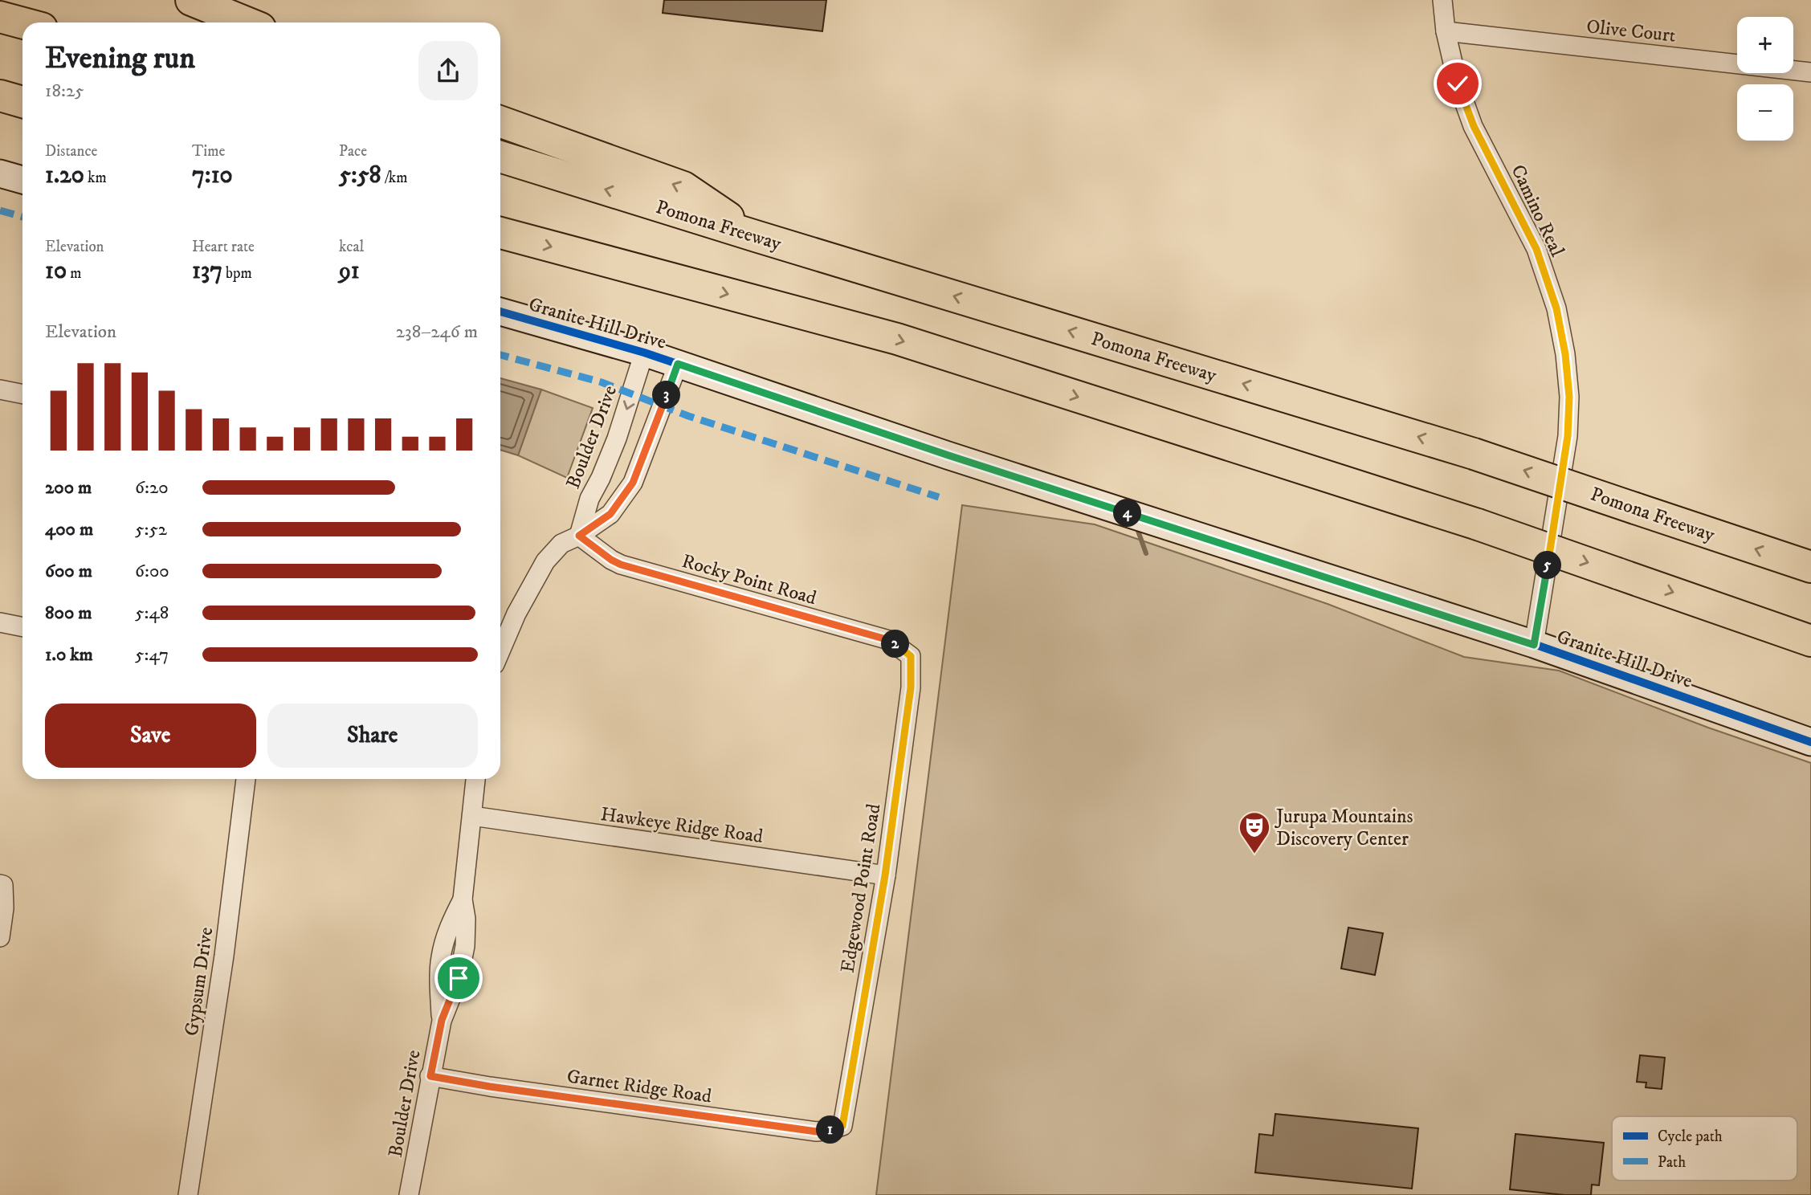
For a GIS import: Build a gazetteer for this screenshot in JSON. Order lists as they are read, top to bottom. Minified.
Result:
{"streets":{"highway":["Pomona Freeway"],"street":["Olive Court","Camino Real","Granite Hill Drive","Boulder Drive","Rocky Point Road","Hawkeye Ridge Road","Edgewood Point Road","Gypsum Drive","Garnet Ridge Road"]},"crossings":[["Olive Court","Camino Real"],["Camino Real","Granite Hill Drive"],["Granite Hill Drive","Boulder Drive"],["Boulder Drive","Rocky Point Road"],["Boulder Drive","Hawkeye Ridge Road"],["Boulder Drive","Garnet Ridge Road"],["Rocky Point Road","Edgewood Point Road"],["Hawkeye Ridge Road","Edgewood Point Road"],["Edgewood Point Road","Garnet Ridge Road"]],"places":{"theatre":["Jurupa Mountains Discovery Center"]},"legend":["Cycle path","Path"],"page":{"map_buttons":["+","−"],"heading":["Evening run","18:25"],"stats":[["Distance","1.20 km"],["Time","7:10"],["Pace","5:58 /km"],["Elevation","10 m"],["Heart rate","137 bpm"],["kcal","91"]],"chart":["Elevation","238–246 m"],"pins":["3","4","5","2","1"],"list":[{"name":"200 m","note":"6:20"},{"name":"400 m","note":"5:52"},{"name":"600 m","note":"6:00"},{"name":"800 m","note":"5:48"},{"name":"1.0 km","note":"5:47"}],"buttons":["Save","Share"]}}
